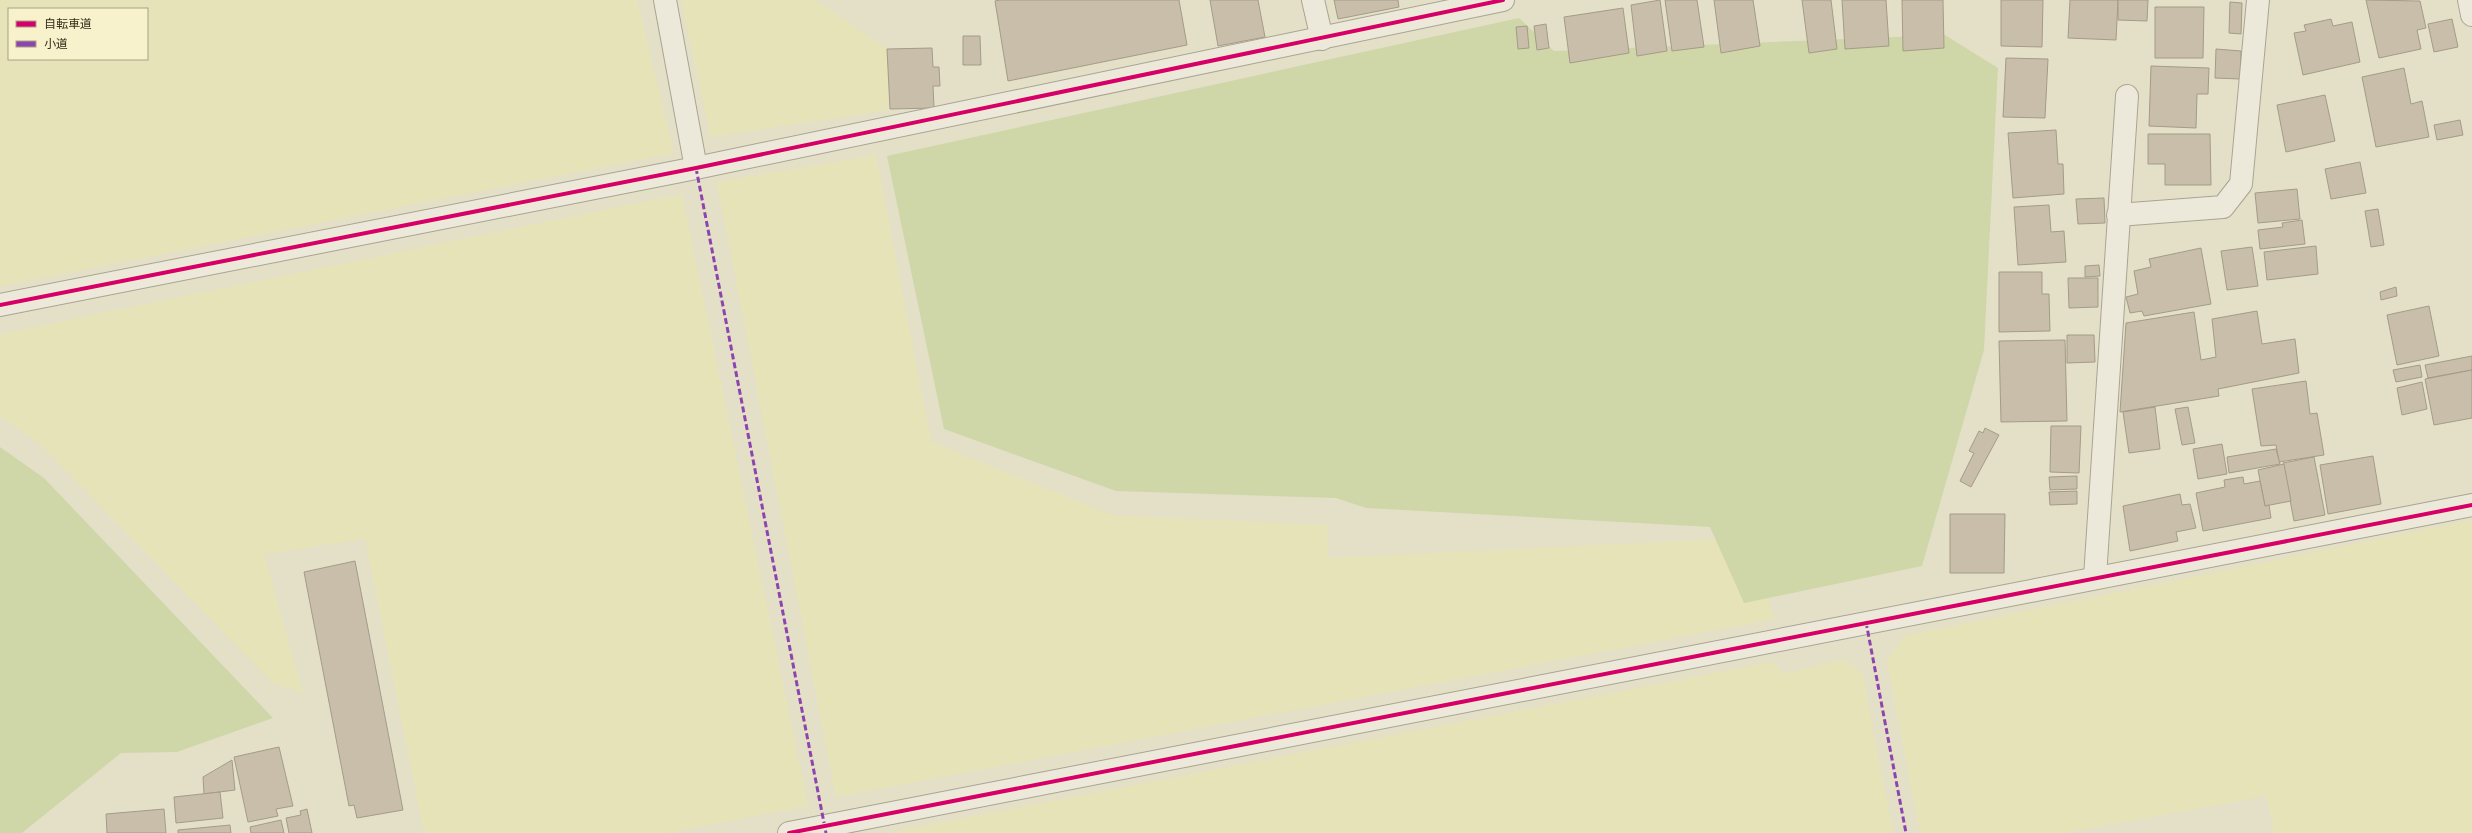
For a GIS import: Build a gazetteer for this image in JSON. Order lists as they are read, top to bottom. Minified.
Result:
{"legend":["自転車道","小道"]}
